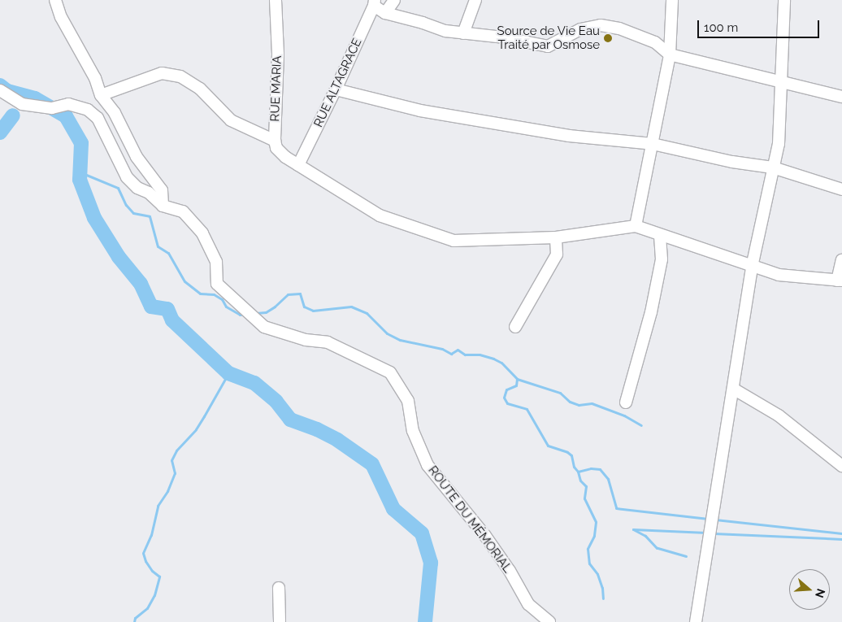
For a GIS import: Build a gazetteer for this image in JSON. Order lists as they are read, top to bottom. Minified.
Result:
{"streets":{"street":["RUE ALTAGRACE","RUE MARIA","ROUTE DU MÉMORIAL"]},"places":["Source de Vie Eau Traité par Osmose"],"scale_bar":"100 m","north":"right"}
